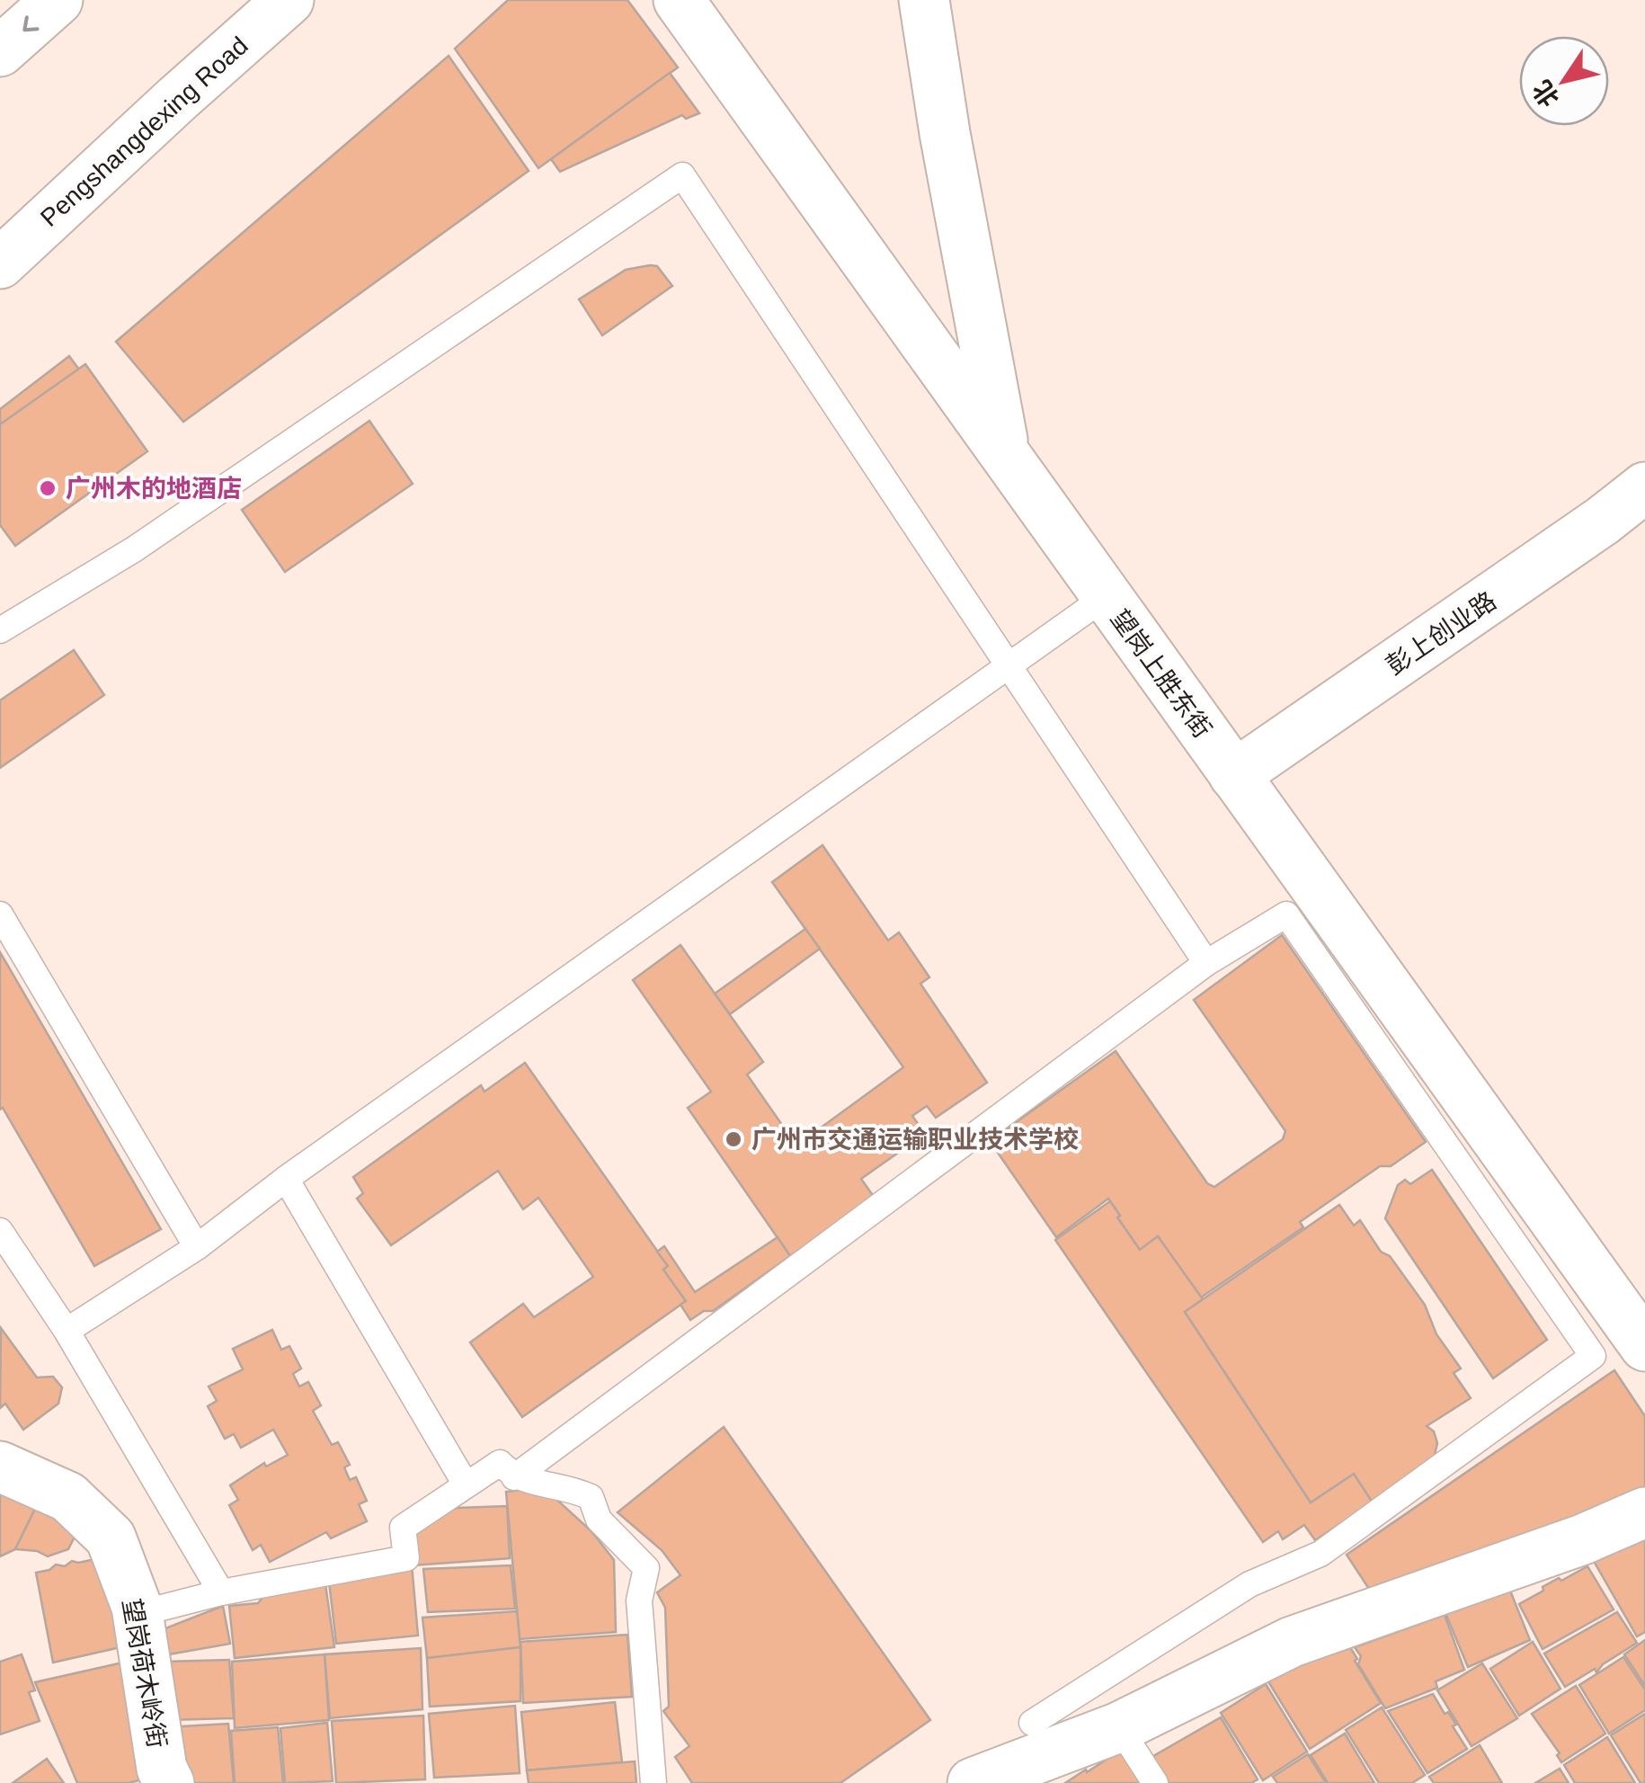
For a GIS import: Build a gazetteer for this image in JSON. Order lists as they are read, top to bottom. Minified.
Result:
{"streets":{"street":["Pengshangdexing Road","彭上创业路","望岗上胜东街","望岗荷木岭街"]},"crossings":[["彭上创业路","望岗上胜东街"]],"places":["广州木的地酒店","广州市交通运输职业技术学校"],"north":"bottom left"}
